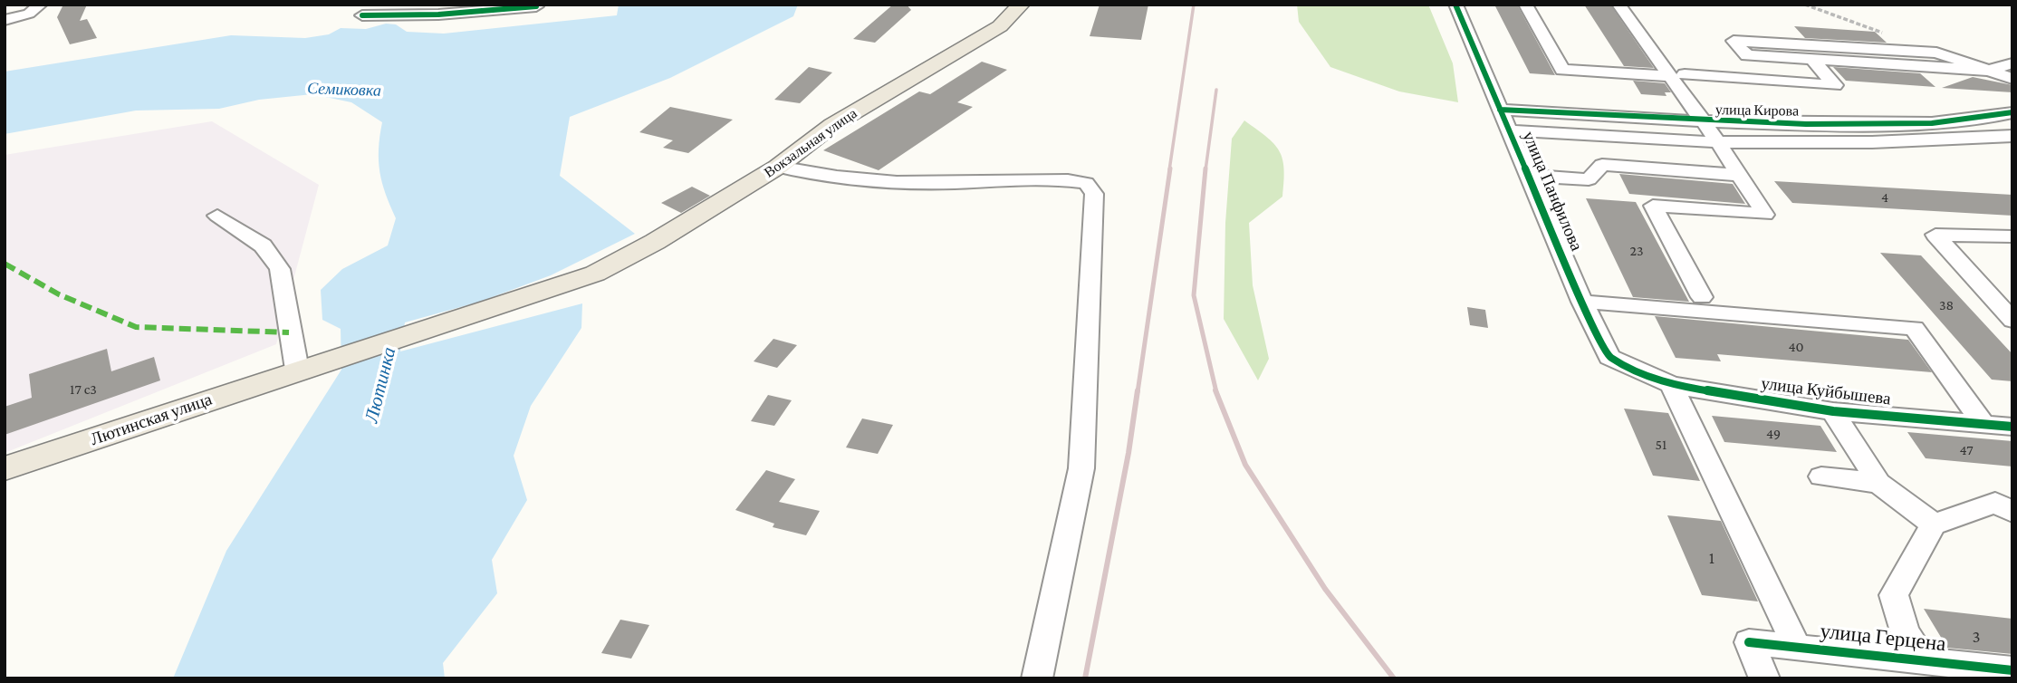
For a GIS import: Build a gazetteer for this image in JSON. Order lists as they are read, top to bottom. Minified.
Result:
{"streets":{"main road":["Вокзальная улица","Лютинская улица"],"street":["улица Кирова","улица Панфилова","улица Куйбышева","улица Герцена"]},"crossings":[["улица Кирова","улица Панфилова"],["Вокзальная улица","Лютинская улица"],["улица Панфилова","улица Куйбышева"]],"water":["Семиковка","Лютинка"],"house_numbers":["4","23","38","40","17 c3","49","51","47","1","3"]}
